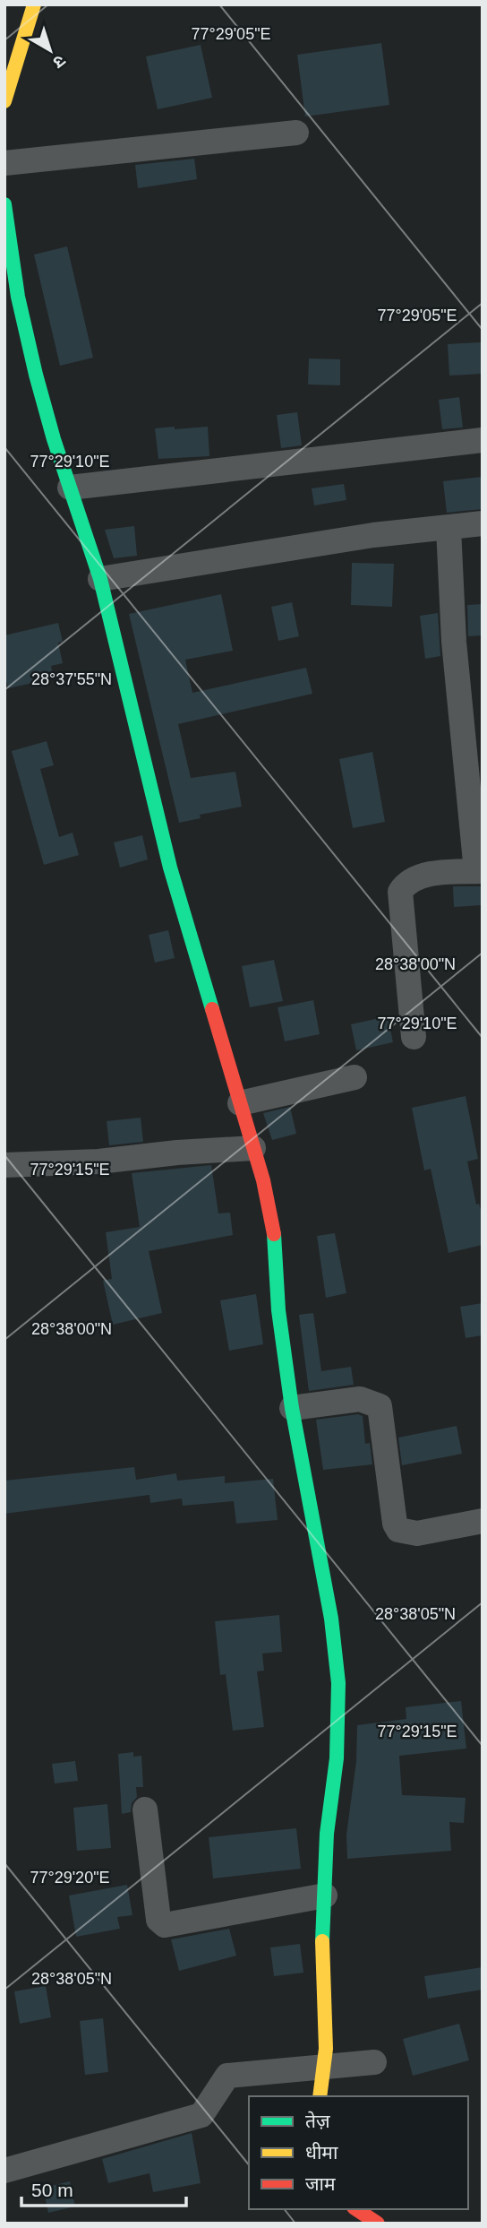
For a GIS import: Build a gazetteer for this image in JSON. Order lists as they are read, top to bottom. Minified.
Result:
{"legend":["तेज़","धीमा","जाम"],"scale_bar":"50 m","north":"bottom right","coordinates":["77°29'05\"E","77°29'10\"E","28°37'55\"N","28°38'00\"N","77°29'15\"E","28°38'05\"N","77°29'20\"E"]}
